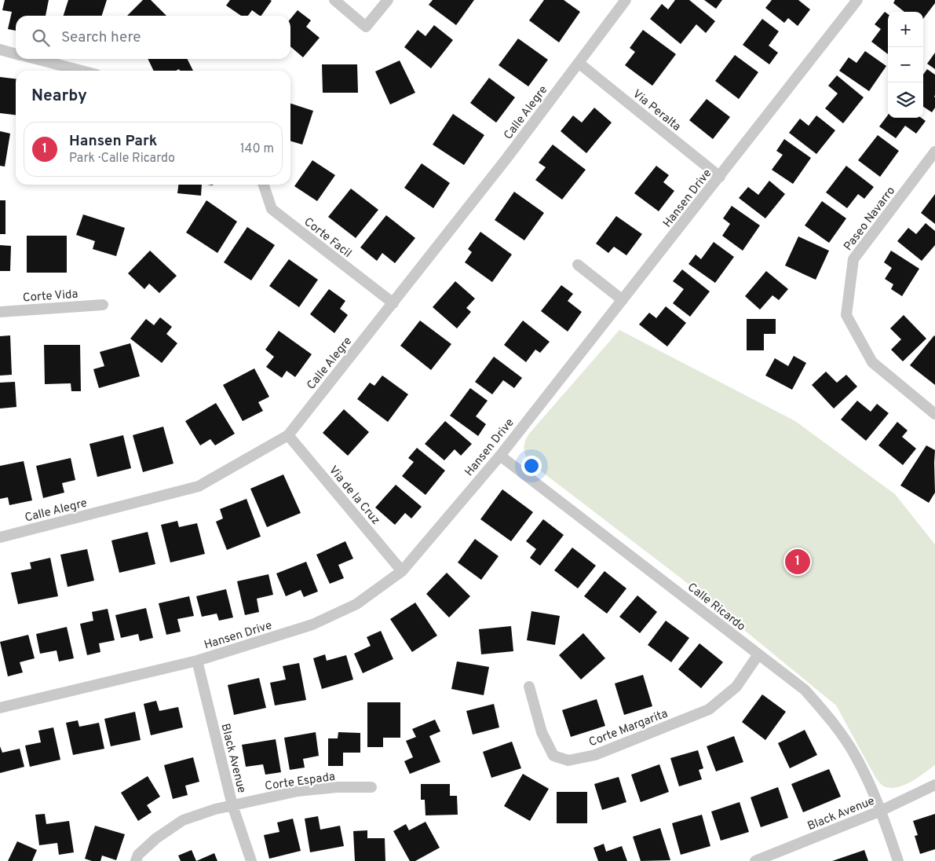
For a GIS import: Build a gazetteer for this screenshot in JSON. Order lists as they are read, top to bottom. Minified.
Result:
{"streets":{"street":["Via Peralta","Calle Alegre","Hansen Drive","Paseo Navarro","Corte Facil","Corte Vida","Via de la Cruz","Calle Ricardo","Corte Margarita","Black Avenue","Corte Espada"]},"crossings":[["Via Peralta","Calle Alegre"],["Via Peralta","Hansen Drive"],["Calle Alegre","Corte Facil"],["Calle Alegre","Via de la Cruz"],["Hansen Drive","Via de la Cruz"],["Hansen Drive","Calle Ricardo"],["Hansen Drive","Black Avenue"],["Calle Ricardo","Corte Margarita"],["Calle Ricardo","Black Avenue"],["Black Avenue","Corte Espada"]],"page":{"map_buttons":["+","−"],"search":"Search here","heading":"Nearby","list":[{"mark":"1","name":"Hansen Park","note":"Park · Calle Ricardo","value":"140 m"}],"pins":"1"}}
